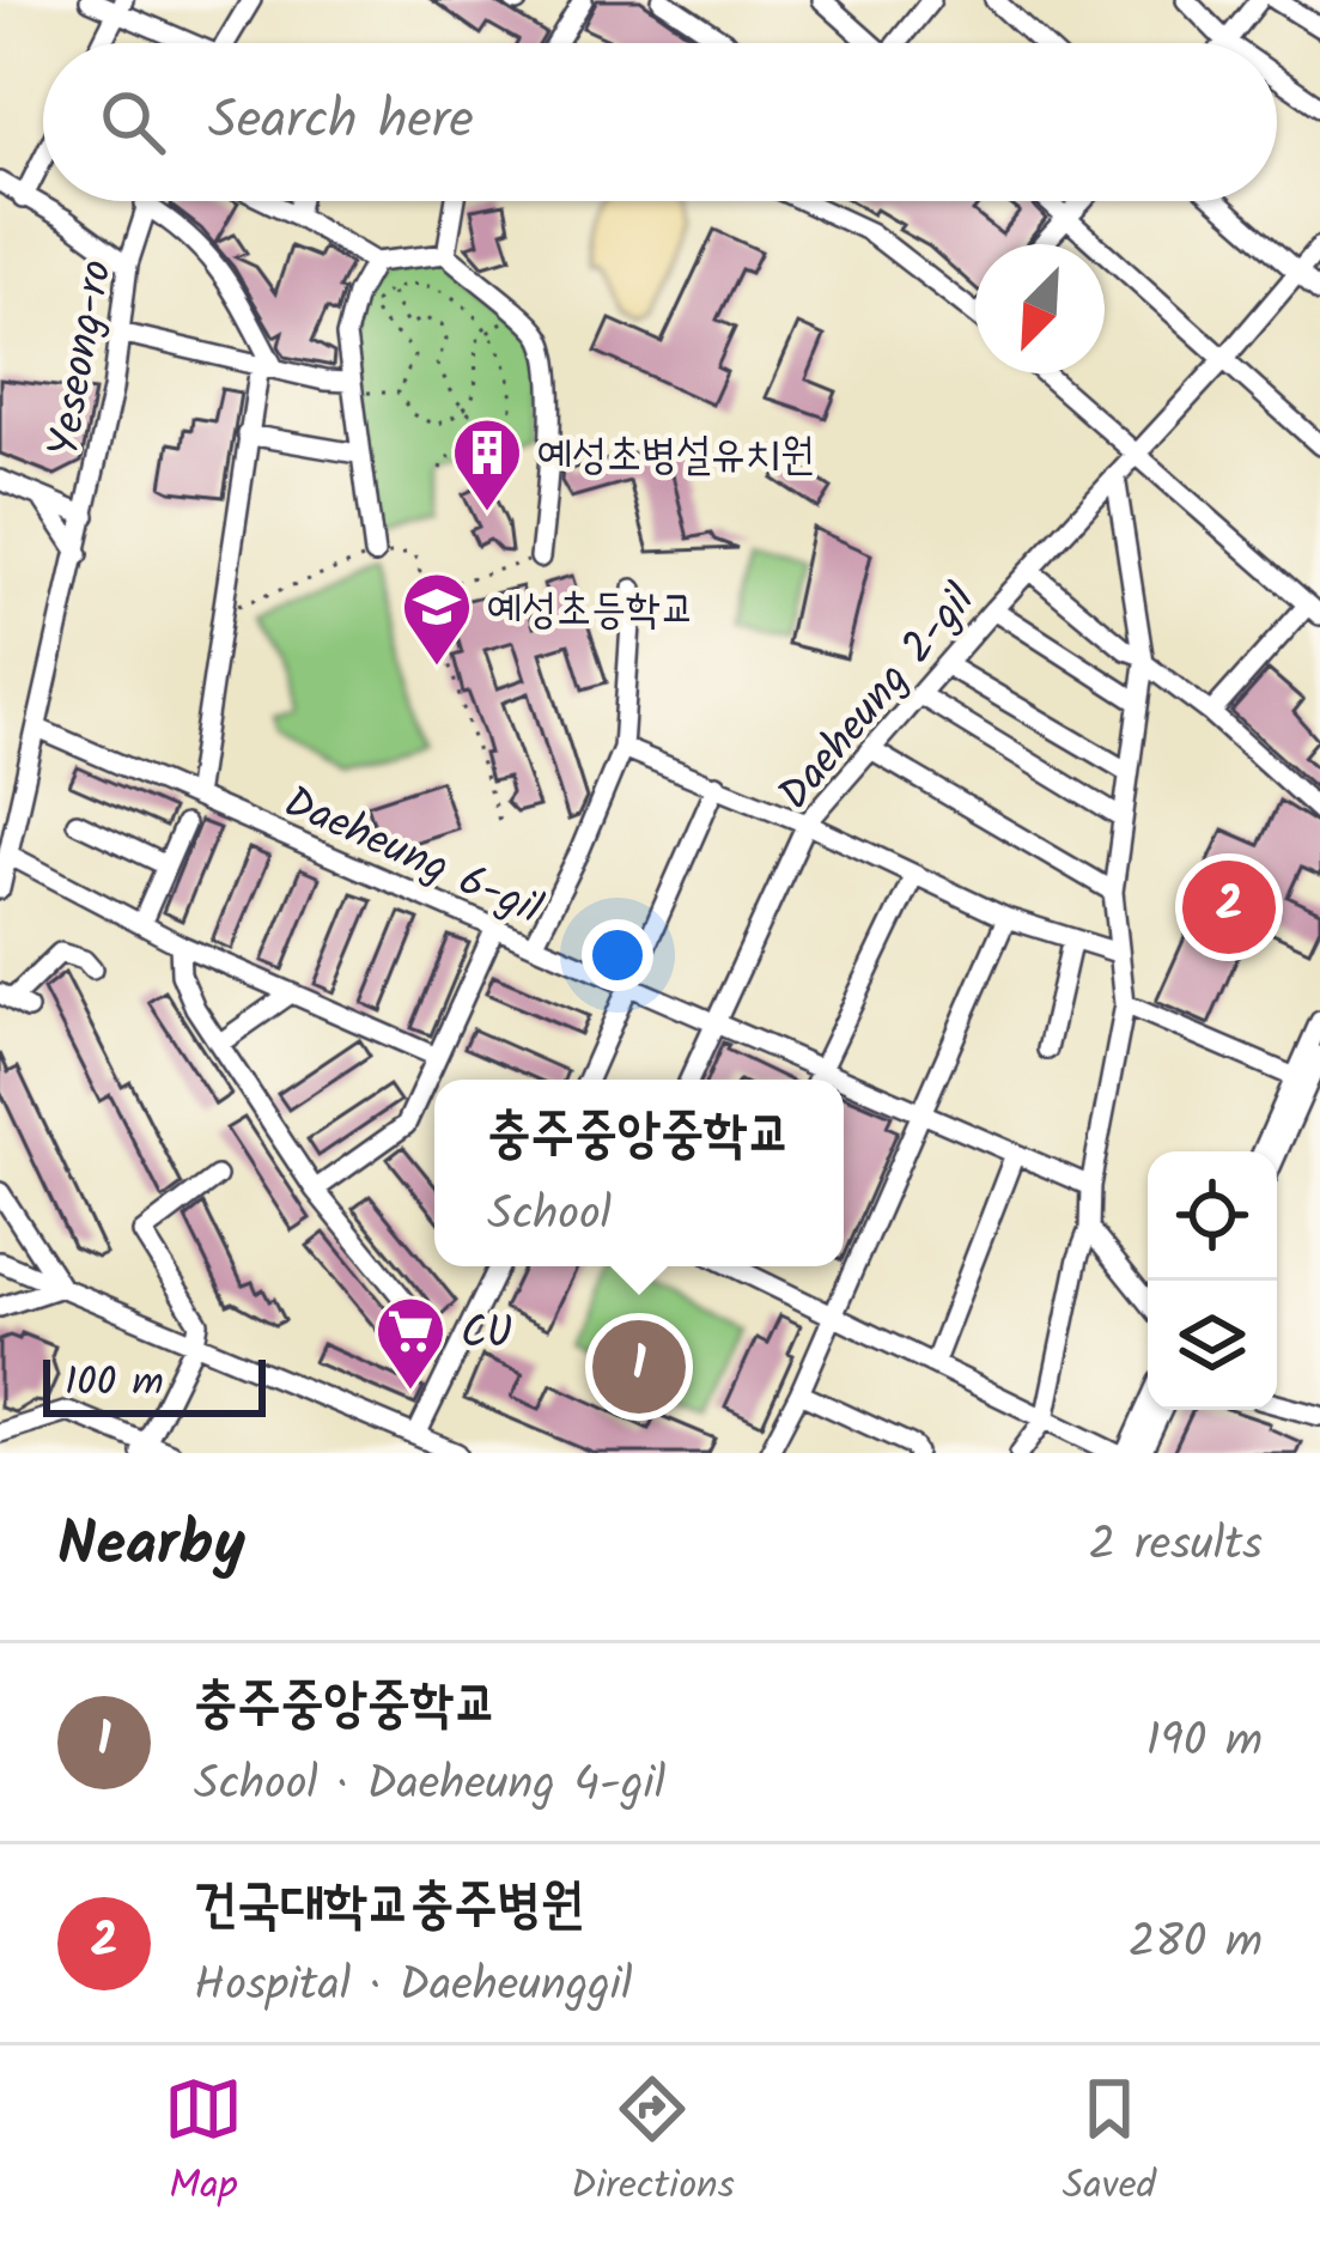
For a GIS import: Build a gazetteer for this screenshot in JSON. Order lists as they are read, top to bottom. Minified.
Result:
{"streets":{"street":["Yeseong-ro","Daeheung 2-gil","Daeheung 6-gil"]},"crossings":[["Yeseong-ro","Daeheung 6-gil"],["Daeheung 2-gil","Daeheung 6-gil"]],"places":{"building":["예성초병설유치원"],"school or university":["예성초등학교"],"supermarket":["CU"]},"scale_bar":"100 m","north":"bottom left","page":{"search":"Search here","pins":["2","1"],"popup":["충주중앙중학교","School"],"scale":"100 m","heading":["Nearby","2 results"],"list":[{"mark":"1","name":"충주중앙중학교","note":"School · Daeheung 4-gil","value":"190 m"},{"mark":"2","name":"건국대학교충주병원","note":"Hospital · Daeheunggil","value":"280 m"}],"nav":["Map","Directions","Saved"]}}
